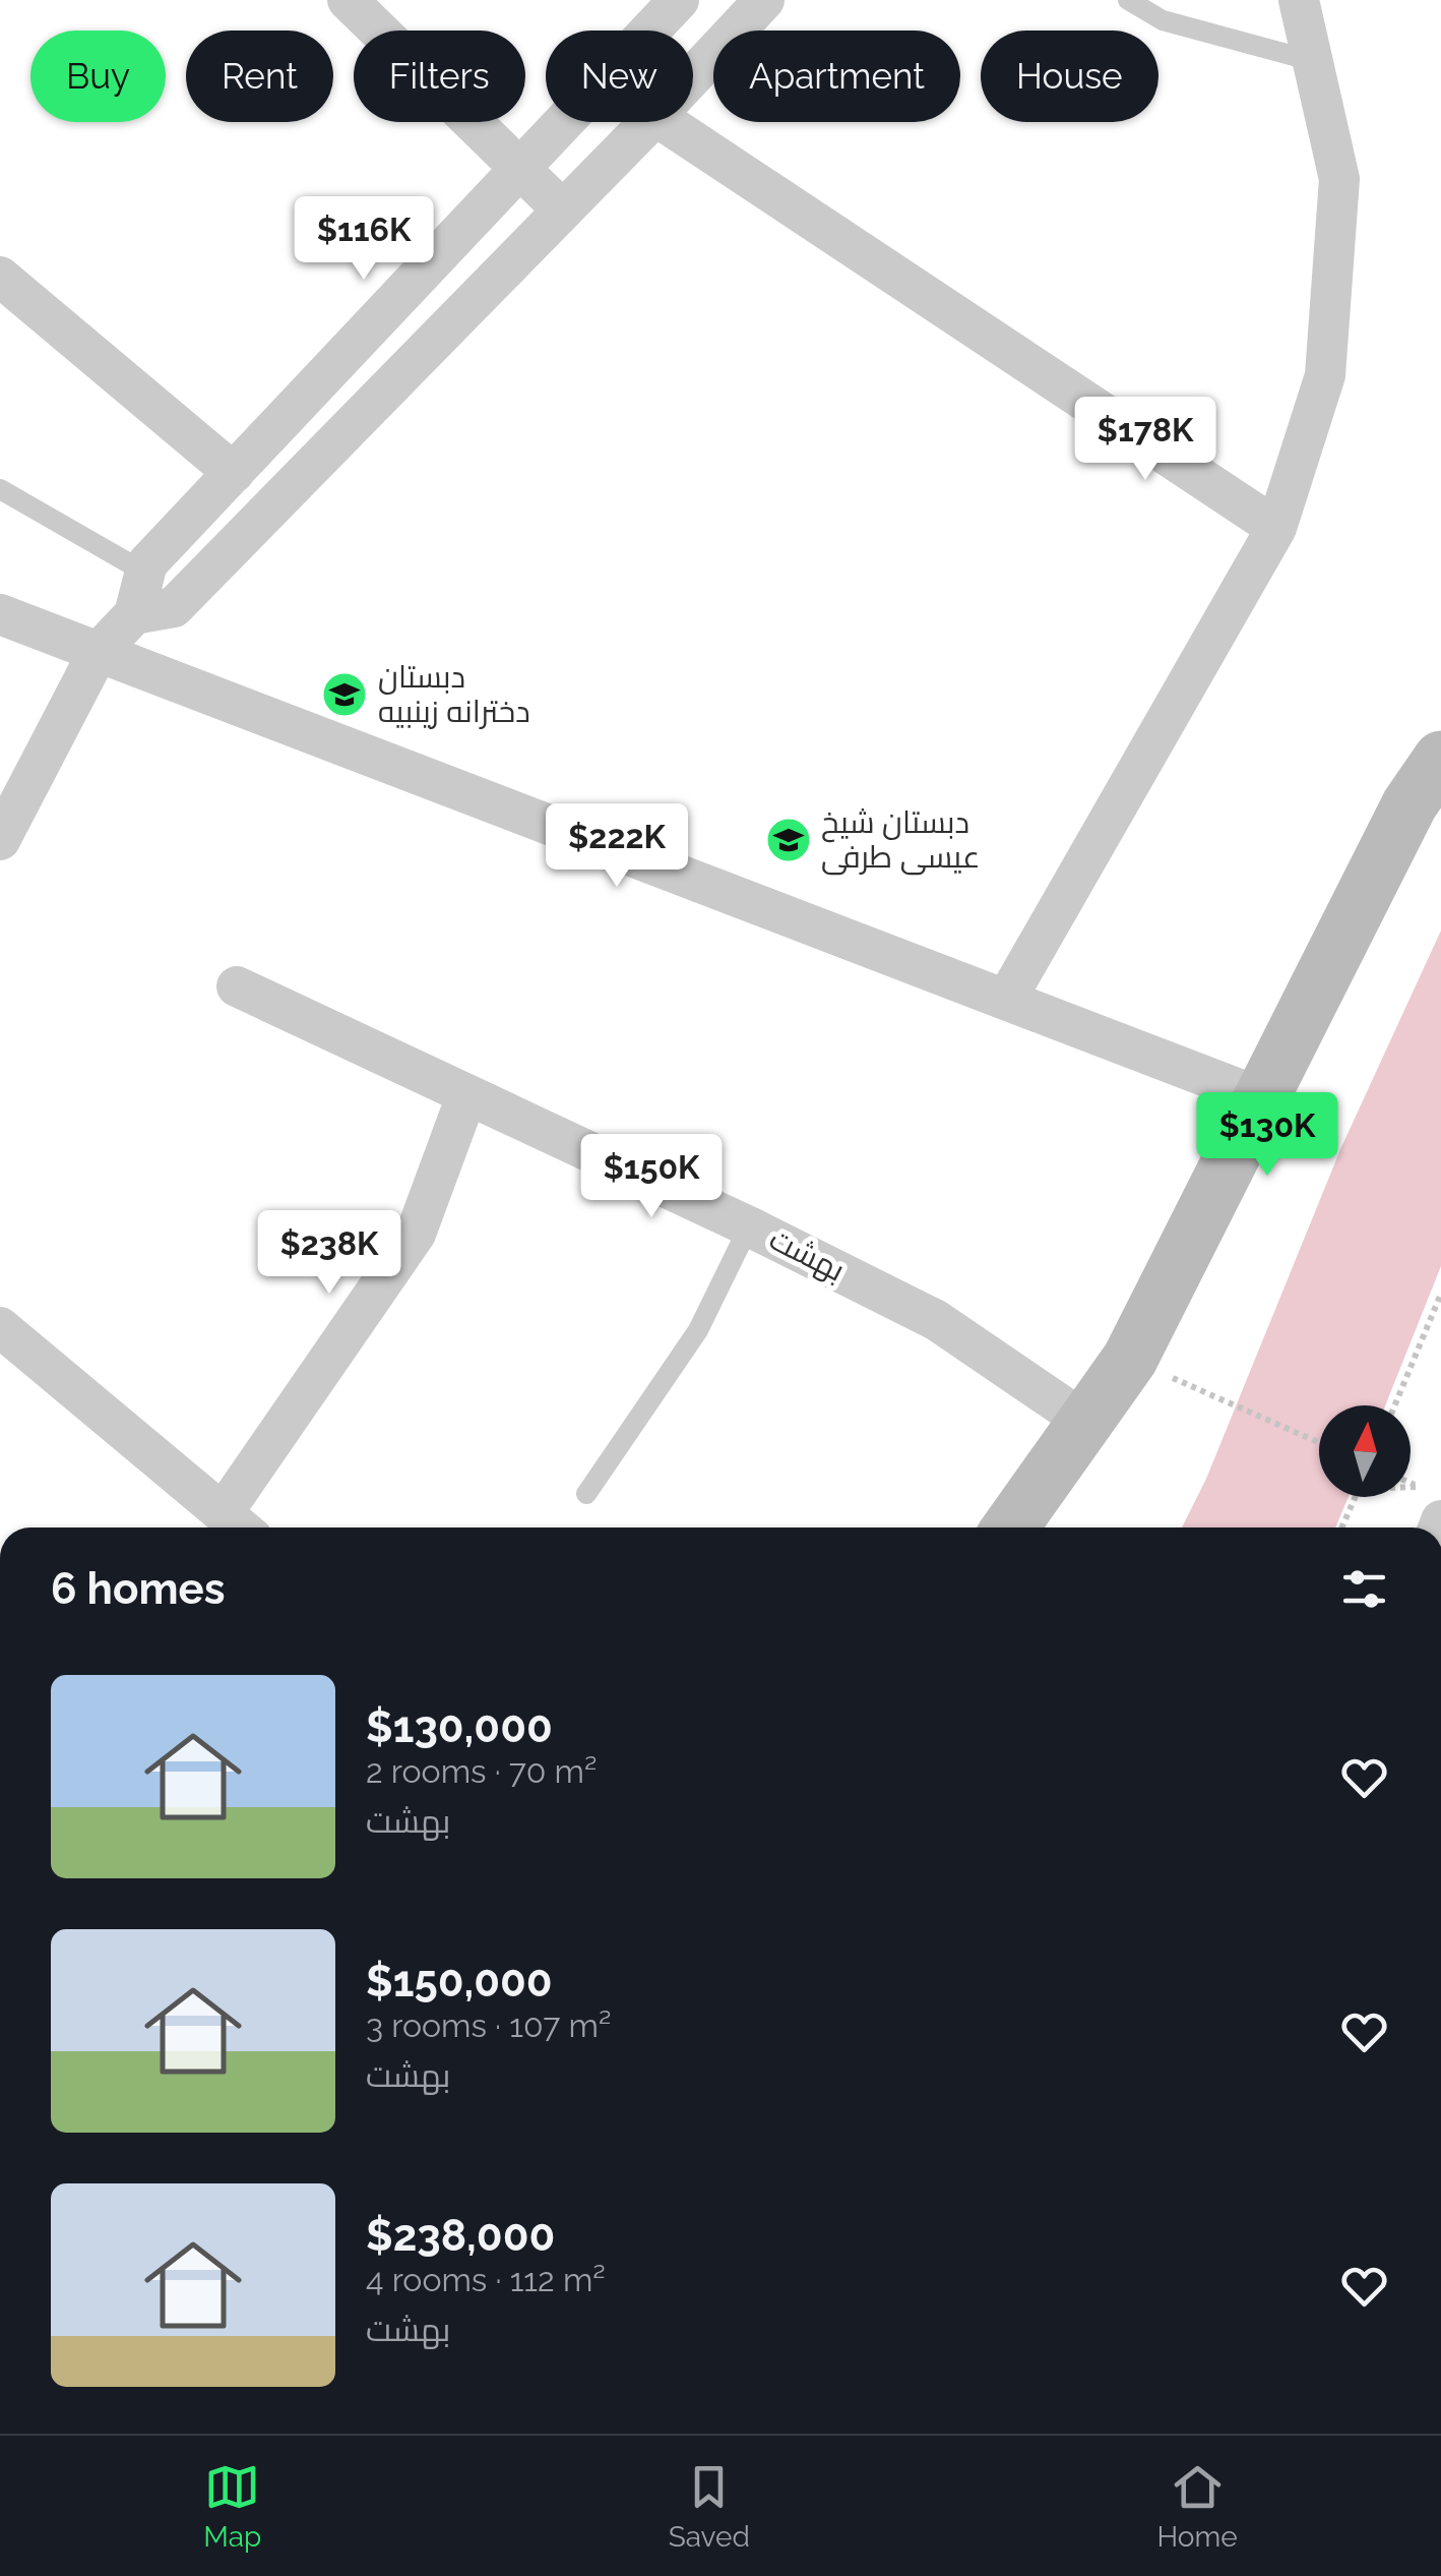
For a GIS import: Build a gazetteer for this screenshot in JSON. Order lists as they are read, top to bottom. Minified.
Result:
{"streets":{"street":["بهشت"]},"places":{"school or university":["دبستان دخترانه زینبیه","دبستان شیخ عیسی طرفی"]},"north":"top","page":{"chip":["Buy","Rent","Filters","New","Apartment","House"],"price":["$116K","$178K","$222K","$130K","$150K","$238K"],"heading":"6 homes","list":[{"name":"$130,000","note":"2 rooms · 70 m² · بهشت"},{"name":"$150,000","note":"3 rooms · 107 m² · بهشت"},{"name":"$238,000","note":"4 rooms · 112 m² · بهشت"}],"tabs":["Map","Saved","Home"]}}
